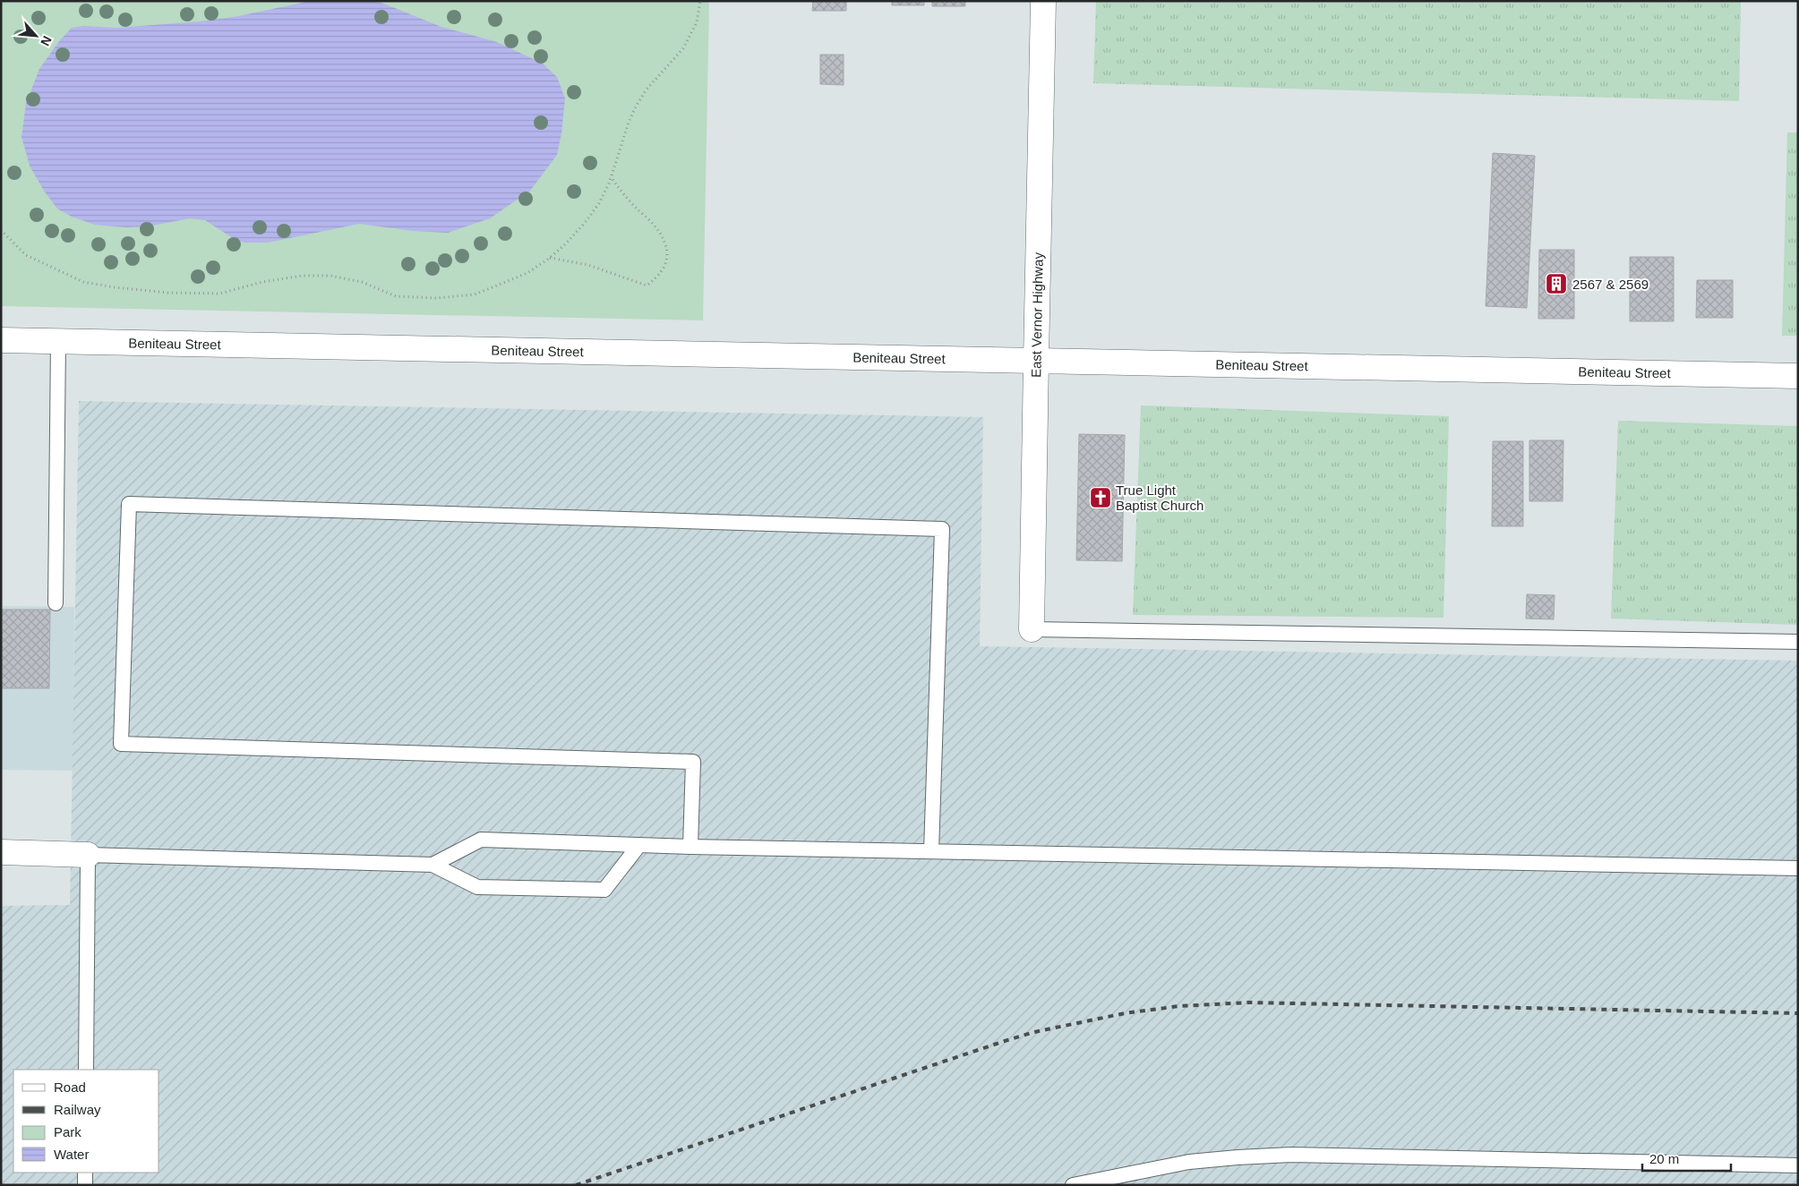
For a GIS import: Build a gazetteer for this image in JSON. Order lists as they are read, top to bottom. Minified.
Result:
{"streets":{"street":["East Vernor Highway","Beniteau Street"]},"crossings":[["East Vernor Highway","Beniteau Street"]],"places":{"building":["2567 & 2569"],"church":["True Light Baptist Church"]},"legend":["Road","Railway","Park","Water"],"scale_bar":"20 m","north":"bottom right"}
